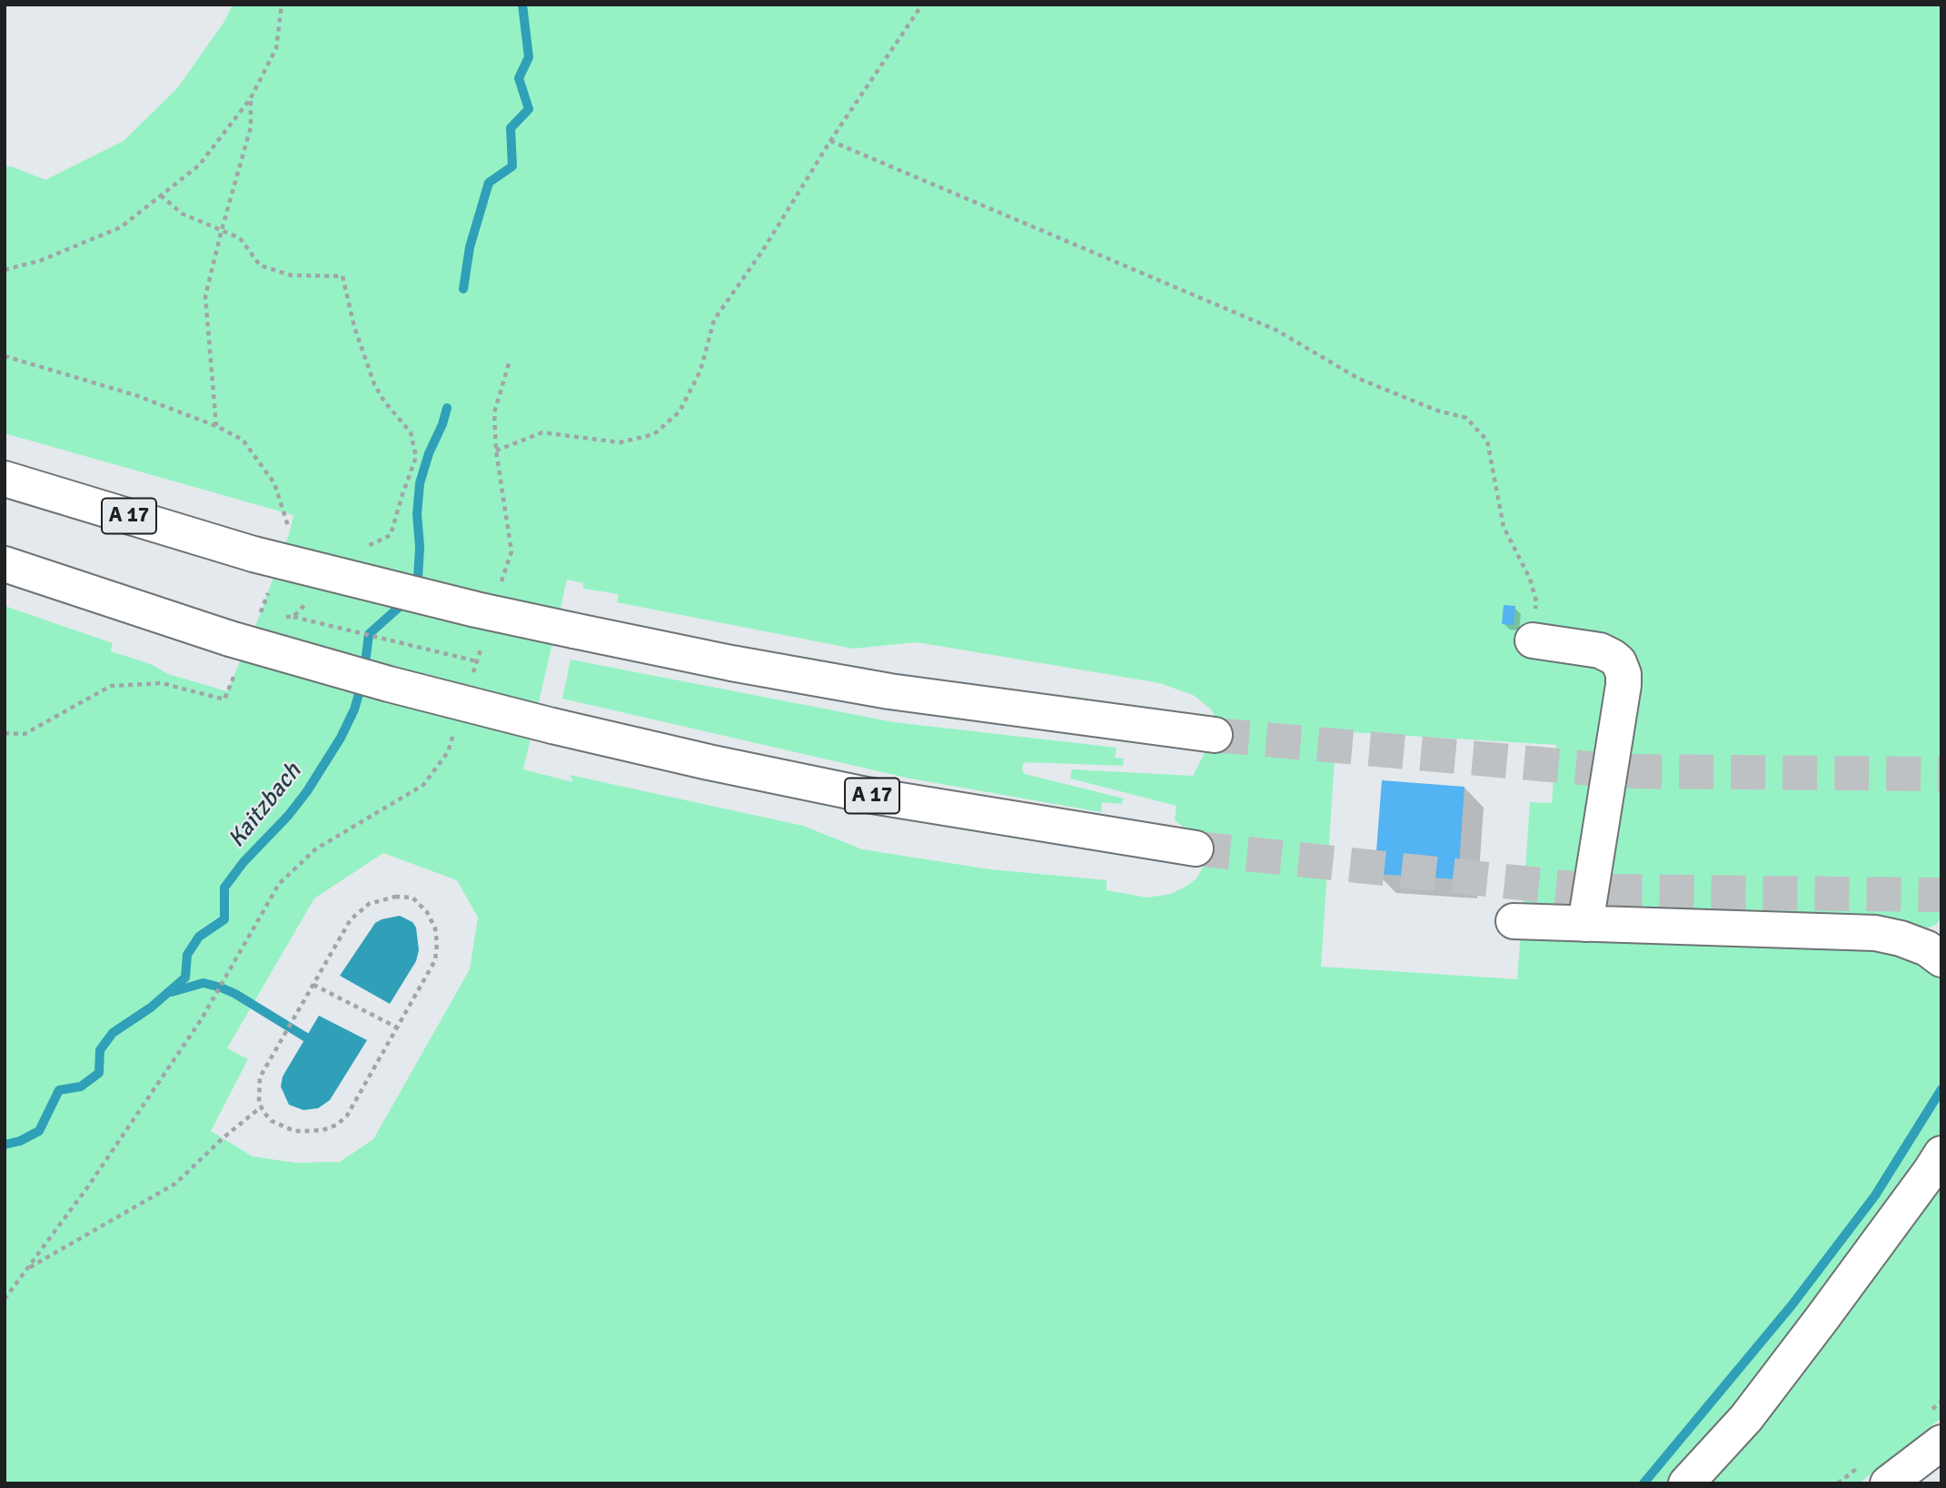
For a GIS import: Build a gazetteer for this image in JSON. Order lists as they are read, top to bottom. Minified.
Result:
{"streets":{"main road":["A 17"]},"water":["Kaitzbach"]}
